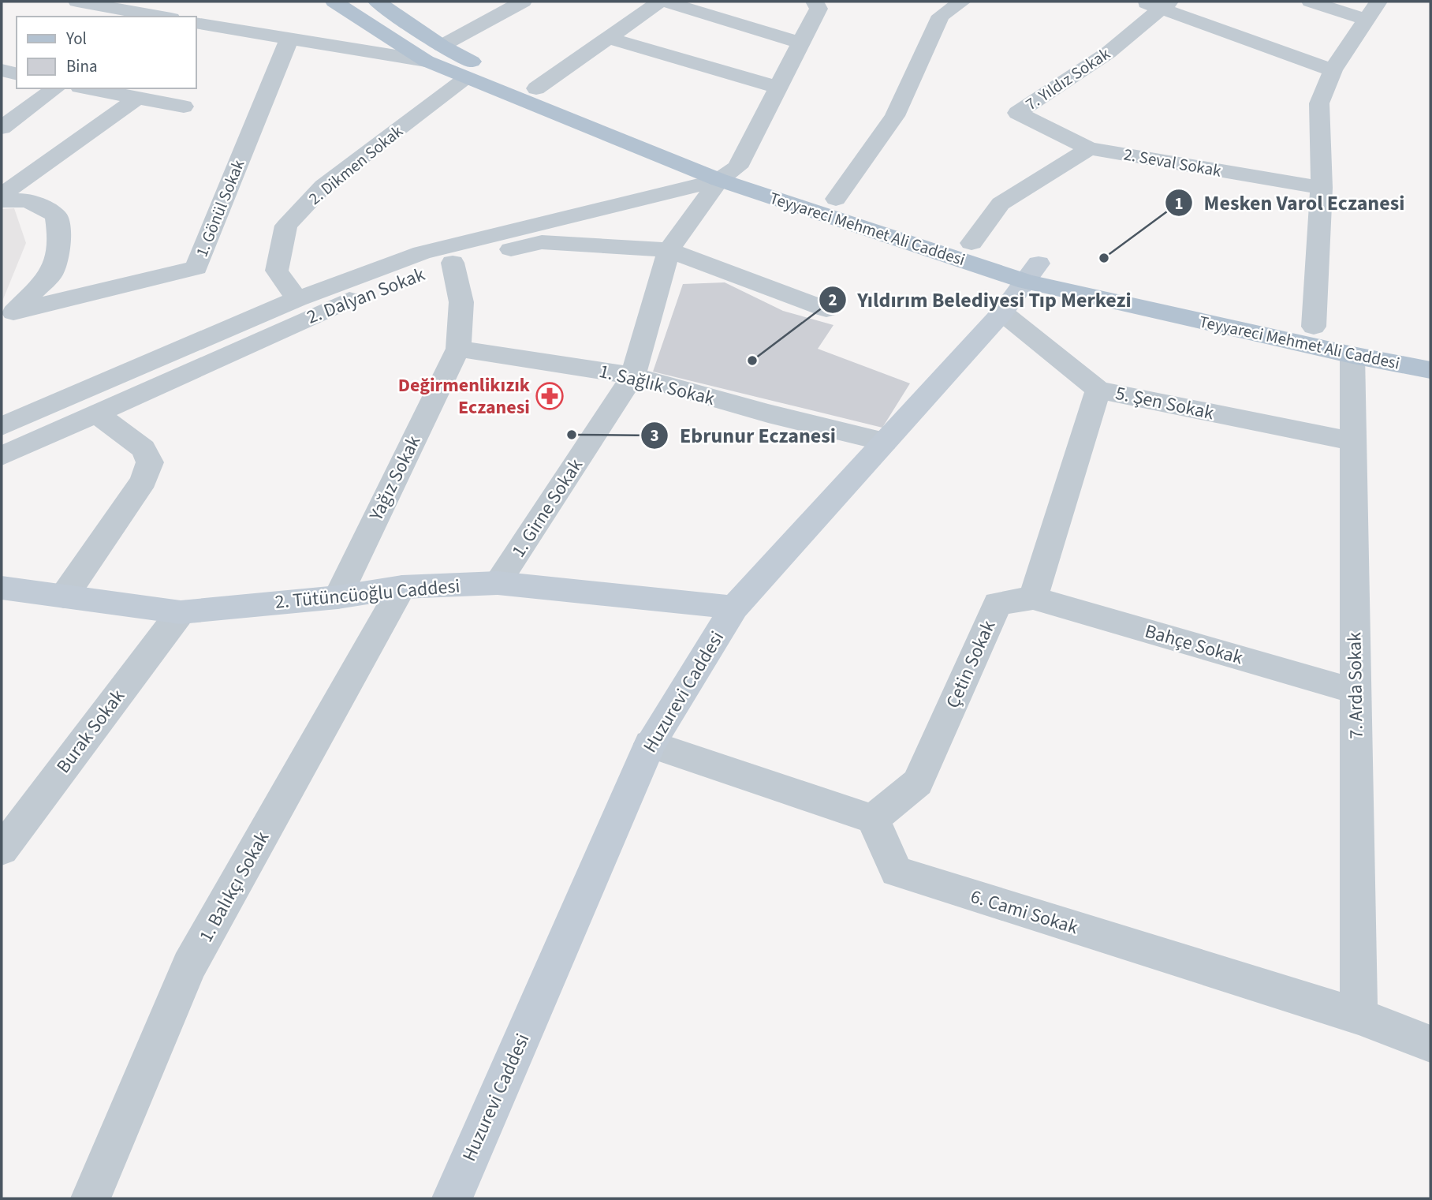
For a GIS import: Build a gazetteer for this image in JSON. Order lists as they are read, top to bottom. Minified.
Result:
{"streets":{"main road":["Teyyareci Mehmet Ali Caddesi"],"street":["7. Yıldız Sokak","2. Seval Sokak","2. Dikmen Sokak","1. Gönül Sokak","2. Dalyan Sokak","1. Sağlık Sokak","5. Şen Sokak","Yağız Sokak","1. Girne Sokak","2. Tütüncüoğlu Caddesi","Bahçe Sokak","Çetin Sokak","7. Arda Sokak","Huzurevi Caddesi","Burak Sokak","1. Balıkçı Sokak","6. Cami Sokak"]},"crossings":[["7. Yıldız Sokak","2. Seval Sokak"],["2. Dikmen Sokak","Teyyareci Mehmet Ali Caddesi"],["2. Dikmen Sokak","2. Dalyan Sokak"],["Teyyareci Mehmet Ali Caddesi","2. Dalyan Sokak"],["Teyyareci Mehmet Ali Caddesi","7. Arda Sokak"],["Teyyareci Mehmet Ali Caddesi","Huzurevi Caddesi"],["2. Dalyan Sokak","Yağız Sokak"],["2. Dalyan Sokak","1. Girne Sokak"],["1. Sağlık Sokak","Yağız Sokak"],["1. Sağlık Sokak","1. Girne Sokak"],["1. Sağlık Sokak","Huzurevi Caddesi"],["5. Şen Sokak","7. Arda Sokak"],["5. Şen Sokak","Huzurevi Caddesi"],["Yağız Sokak","2. Tütüncüoğlu Caddesi"],["1. Girne Sokak","2. Tütüncüoğlu Caddesi"],["2. Tütüncüoğlu Caddesi","Huzurevi Caddesi"],["2. Tütüncüoğlu Caddesi","Burak Sokak"],["2. Tütüncüoğlu Caddesi","1. Balıkçı Sokak"],["Bahçe Sokak","Çetin Sokak"],["Bahçe Sokak","7. Arda Sokak"],["Çetin Sokak","6. Cami Sokak"],["7. Arda Sokak","6. Cami Sokak"]],"places":{"other":["Mesken Varol Eczanesi","Yıldırım Belediyesi Tıp Merkezi","Ebrunur Eczanesi"],"pharmacy":["Değirmenlikızık Eczanesi"]},"legend":["Yol","Bina"]}
